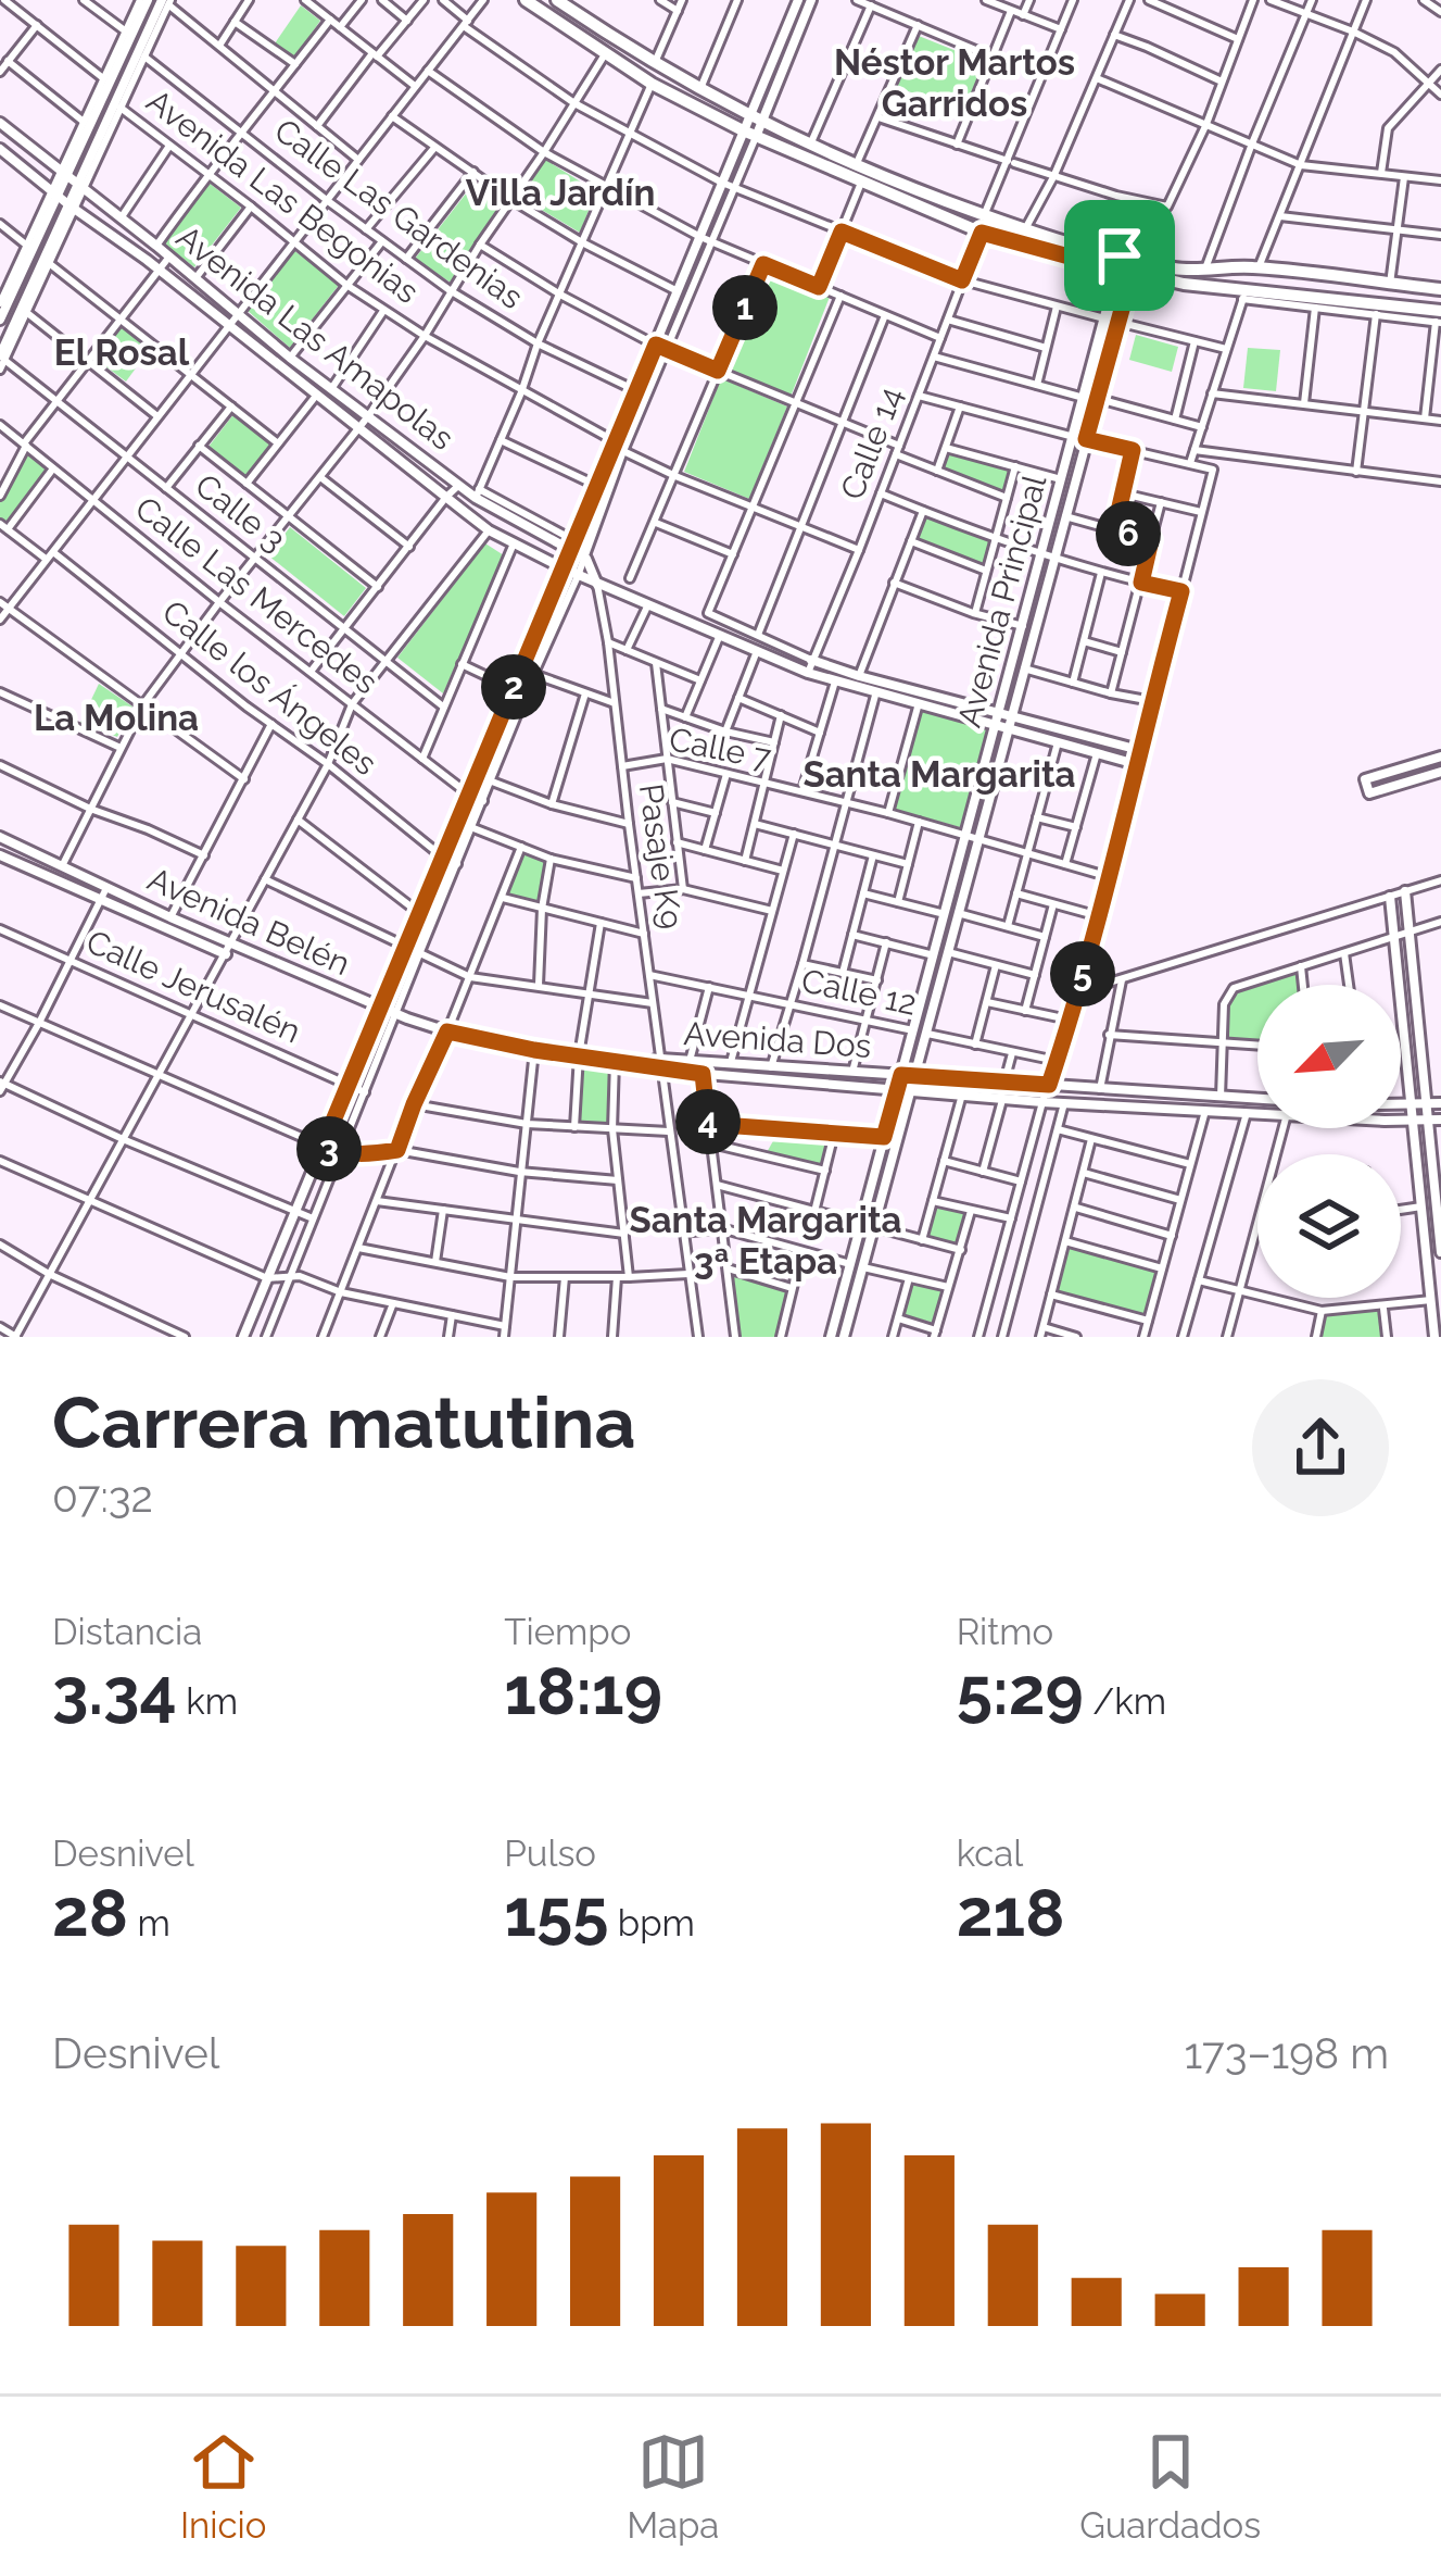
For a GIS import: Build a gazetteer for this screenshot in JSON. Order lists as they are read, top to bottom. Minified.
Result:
{"streets":{"street":["Avenida Las Begonias","Calle Las Gardenias","Avenida Las Amapolas","Calle 14","Calle 3","Calle Las Mercedes","Avenida Principal","Calle los Ángeles","Calle 7","Pasaje K9","Avenida Belén","Calle Jerusalén","Calle 12","Avenida Dos"]},"crossings":[["Avenida Las Amapolas","Calle 14"],["Avenida Las Amapolas","Avenida Principal"],["Avenida Las Amapolas","Pasaje K9"],["Avenida Principal","Calle 7"],["Avenida Principal","Calle 12"],["Avenida Principal","Avenida Dos"],["Calle 7","Pasaje K9"],["Pasaje K9","Avenida Belén"],["Pasaje K9","Calle 12"],["Pasaje K9","Avenida Dos"],["Avenida Belén","Avenida Dos"]],"districts":["Néstor Martos Garridos","Villa Jardín","El Rosal","La Molina","Santa Margarita","Santa Margarita 3ª Etapa"],"north":"bottom left","page":{"pins":["1","6","2","5","4","3"],"heading":["Carrera matutina","07:32"],"stats":[["Distancia","3.34 km"],["Tiempo","18:19"],["Ritmo","5:29 /km"],["Desnivel","28 m"],["Pulso","155 bpm"],["kcal","218"]],"chart":["Desnivel","173–198 m"],"tabs":["Inicio","Mapa","Guardados"]}}
